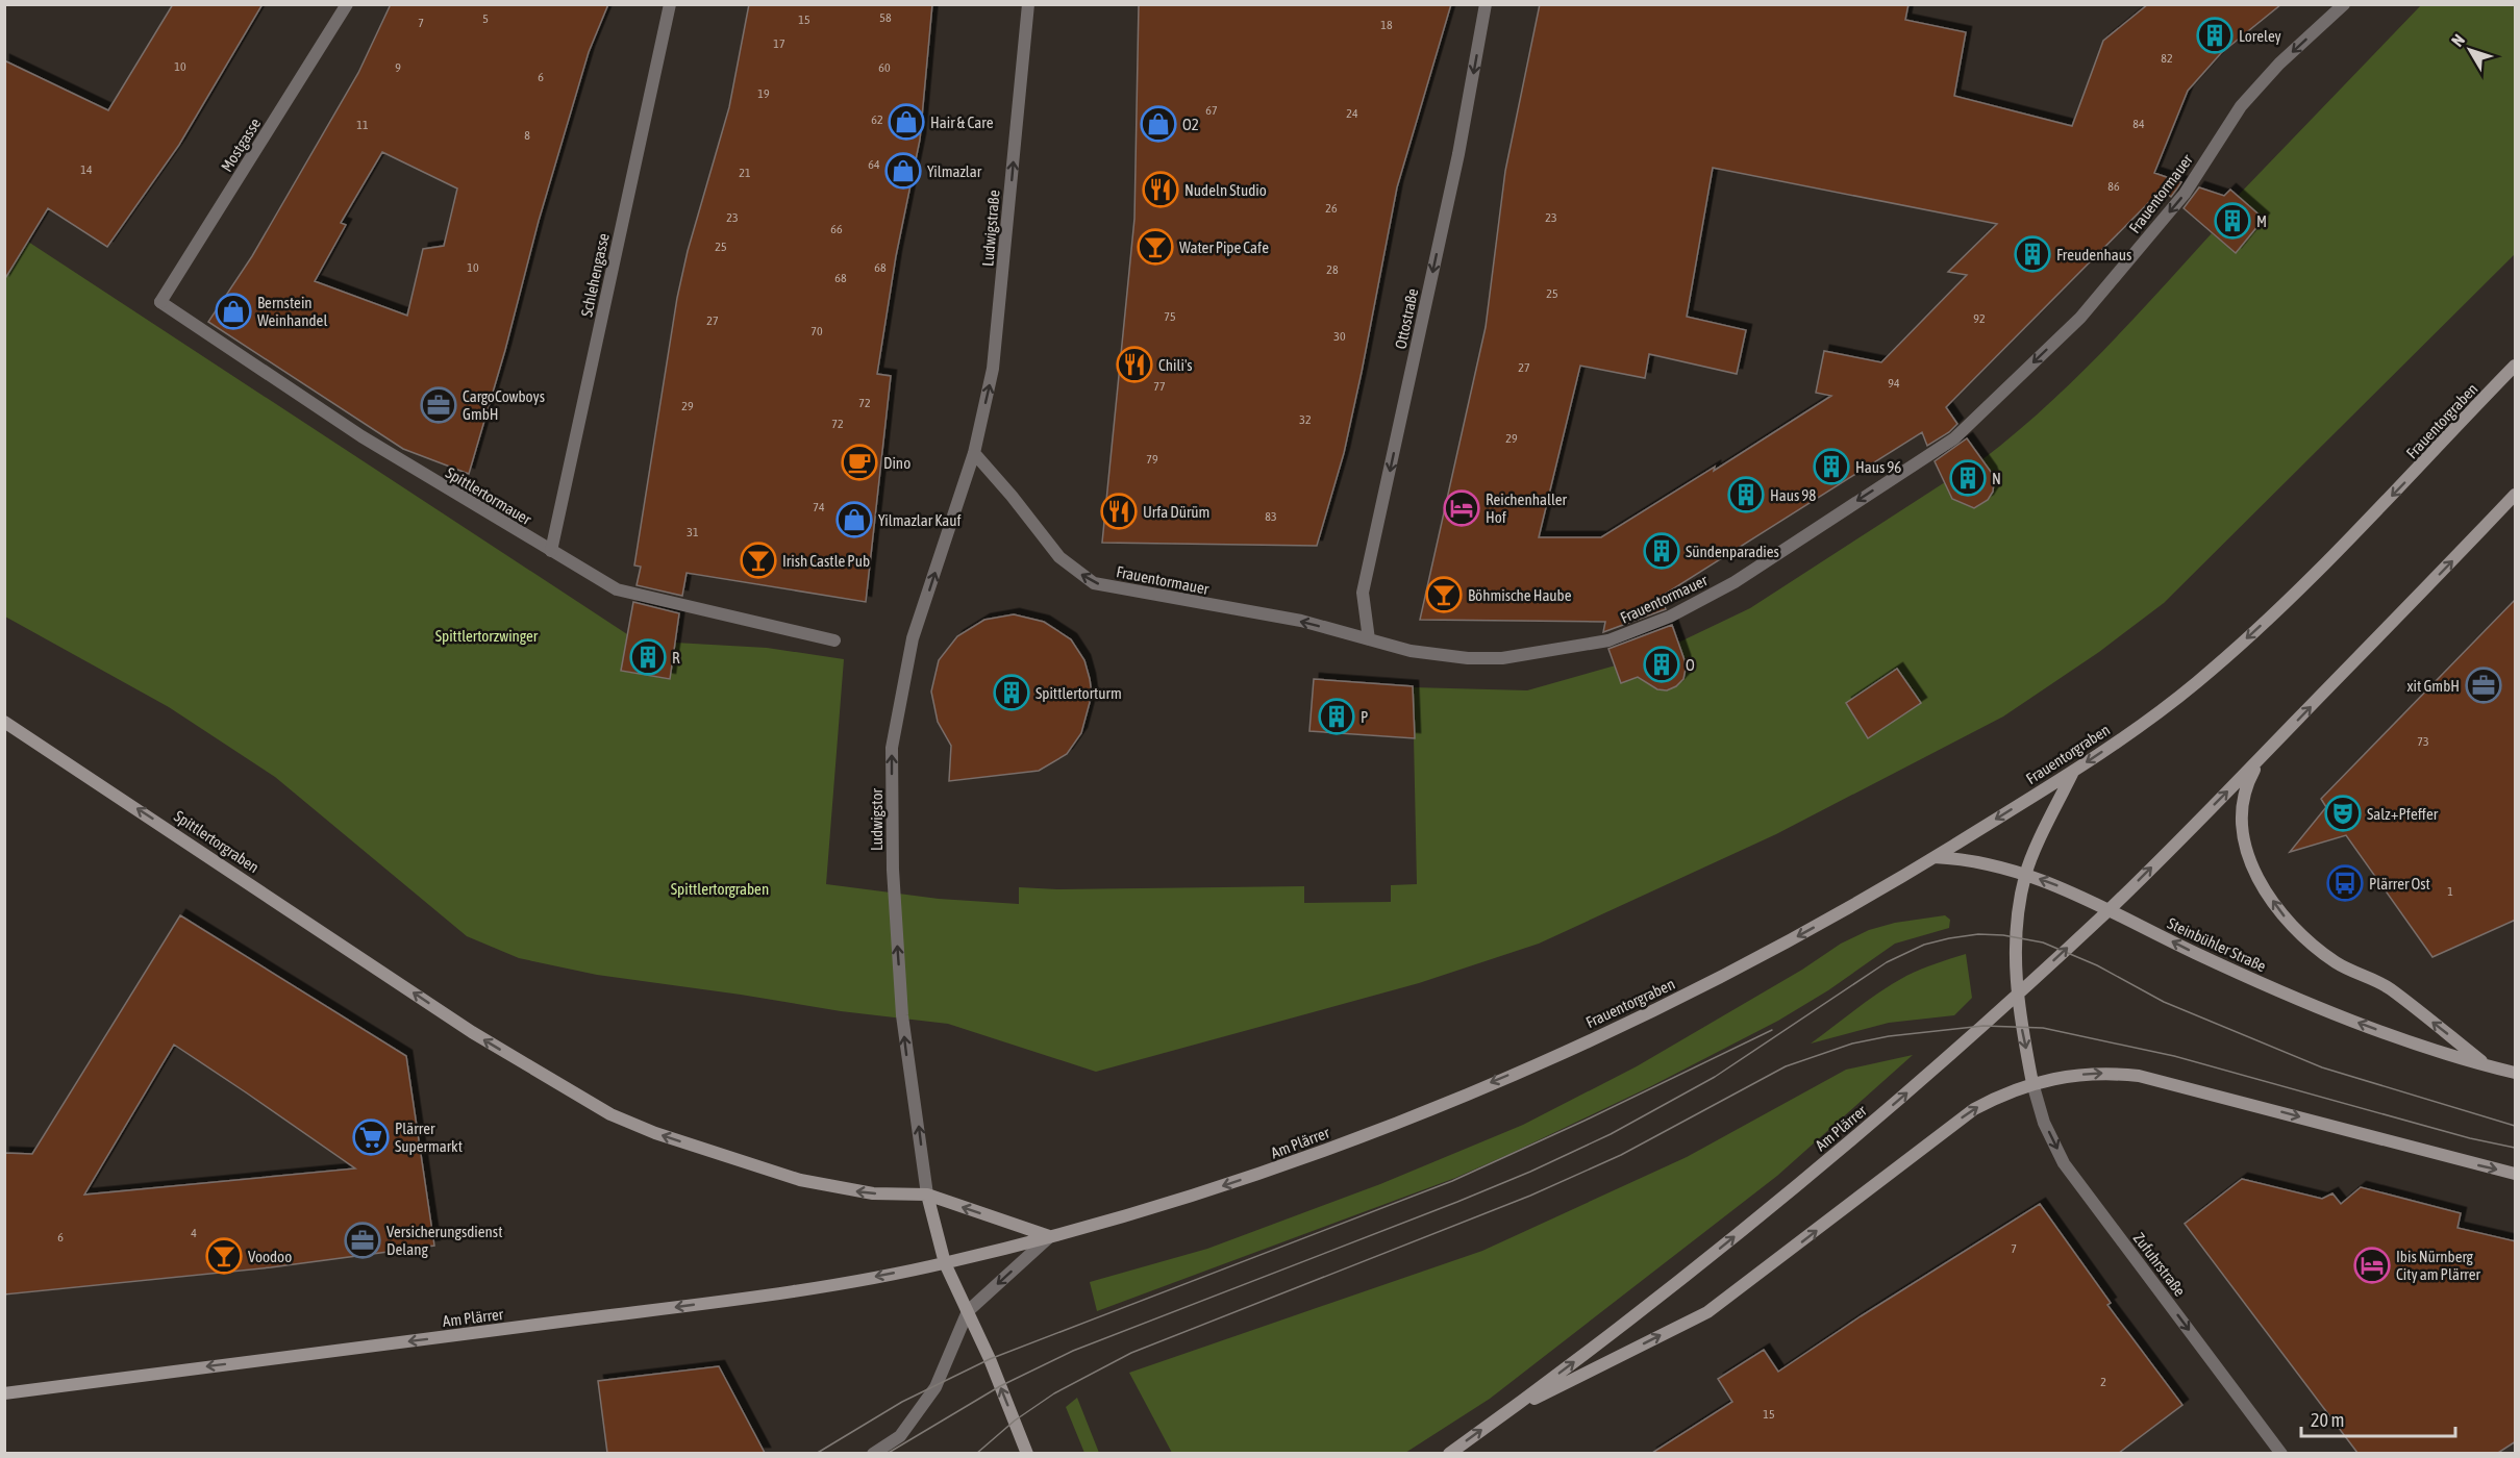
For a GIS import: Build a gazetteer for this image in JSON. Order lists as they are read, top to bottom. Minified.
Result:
{"streets":{"main road":["Frauentorgraben","Spittlertorgraben","Steinbühler Straße","Am Plärrer"],"street":["Mostgasse","Frauentormauer","Ludwigstraße","Schlehengasse","Ottostraße","Spittlertormauer","Ludwigstor","Zufuhrstraße"]},"crossings":[["Mostgasse","Spittlertormauer"],["Frauentormauer","Ludwigstraße"],["Frauentormauer","Ottostraße"],["Frauentormauer","Ludwigstor"],["Ludwigstraße","Ludwigstor"],["Schlehengasse","Spittlertormauer"],["Frauentorgraben","Steinbühler Straße"],["Frauentorgraben","Am Plärrer"],["Ludwigstor","Spittlertorgraben"],["Steinbühler Straße","Am Plärrer"],["Am Plärrer","Zufuhrstraße"]],"one_way":["Frauentormauer","Ludwigstraße","Ottostraße","Ludwigstor","Spittlertorgraben","Steinbühler Straße","Zufuhrstraße"],"parks":["Spittlertorzwinger","Spittlertorgraben"],"places":{"building":["Loreley","M","Freudenhaus","Haus 96","N","Haus 98","Sündenparadies","R","O","Spittlertorturm","P"],"shop":["Hair & Care","O2","Yilmazlar","Bernstein Weinhandel","Yilmazlar Kauf"],"restaurant":["Nudeln Studio","Chili's","Urfa Dürüm"],"bar":["Water Pipe Cafe","Irish Castle Pub","Böhmische Haube","Voodoo"],"office":["CargoCowboys GmbH","xit GmbH","Versicherungsdienst Delang"],"cafe":["Dino"],"hotel":["Reichenhaller Hof","Ibis Nürnberg City am Plärrer"],"theatre":["Salz+Pfeffer"],"bus stop":["Plärrer Ost"],"supermarket":["Plärrer Supermarkt"]},"house_numbers":["58","5","15","7","18","17","82","10","9","60","6","19","67","24","62","84","11","8","64","14","21","86","26","23","23","66","25","10","68","28","68","25","75","92","27","70","30","27","94","77","72","29","32","72","29","79","74","83","31","73","1","4","6","7","2","15"],"scale_bar":"20 m","north":"top left"}
